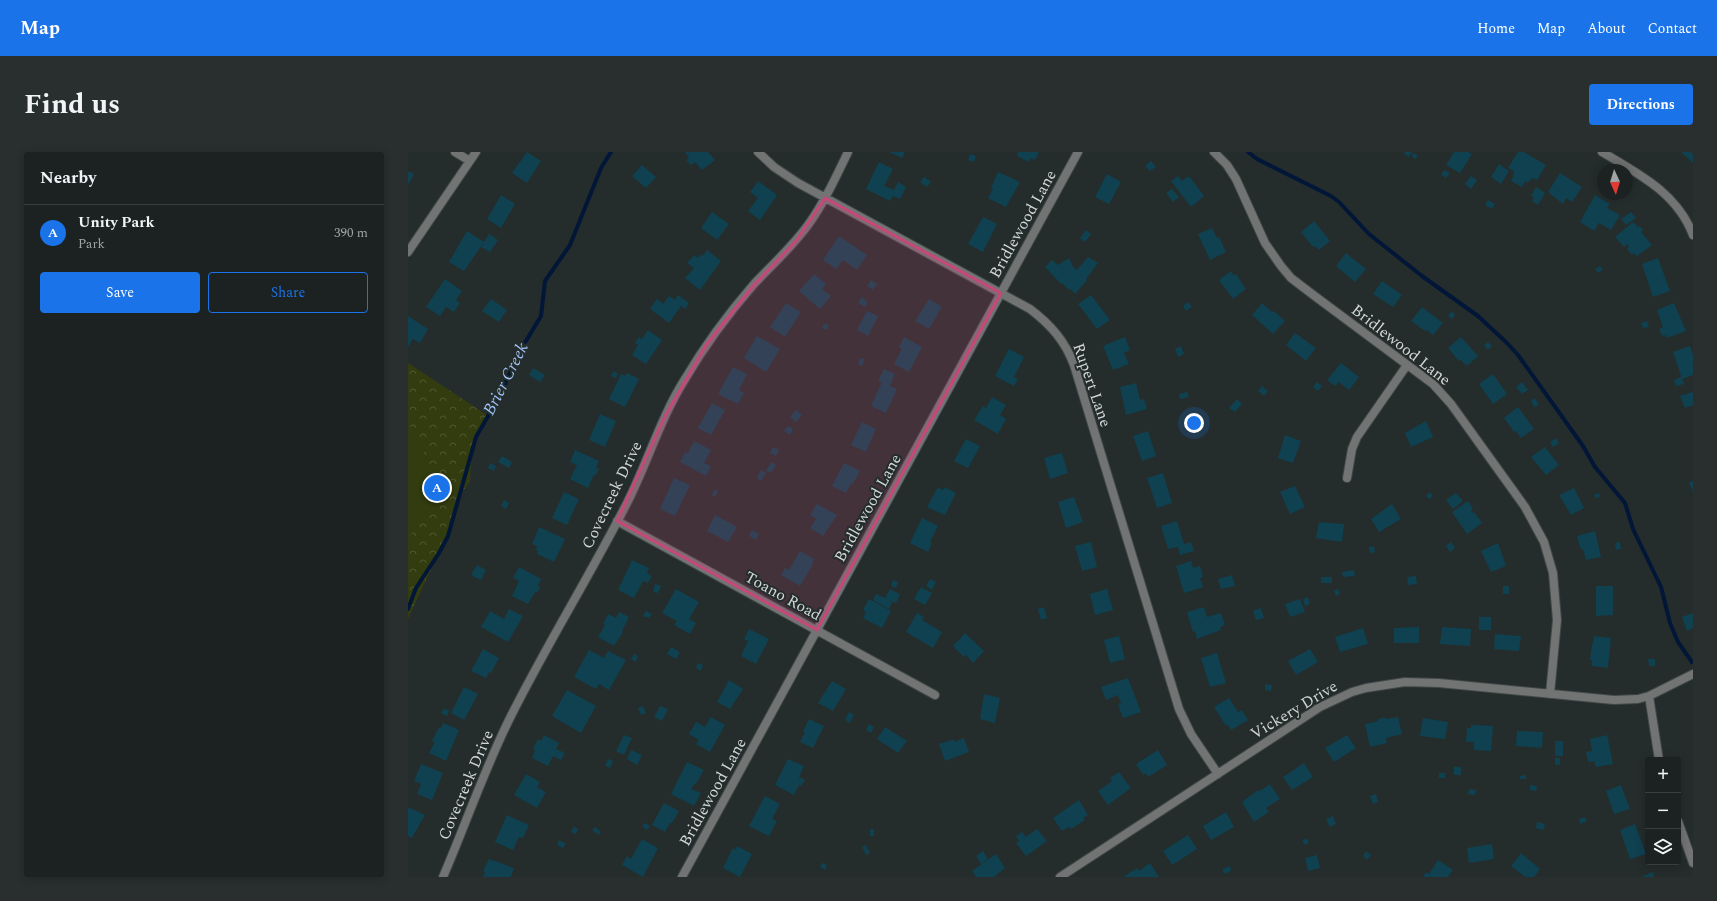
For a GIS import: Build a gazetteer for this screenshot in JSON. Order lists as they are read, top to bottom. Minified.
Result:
{"streets":{"street":["Bridlewood Lane","Rupert Lane","Covecreek Drive","Toano Road","Vickery Drive"]},"crossings":[["Bridlewood Lane","Rupert Lane"],["Bridlewood Lane","Toano Road"],["Bridlewood Lane","Vickery Drive"],["Rupert Lane","Covecreek Drive"],["Rupert Lane","Vickery Drive"],["Covecreek Drive","Toano Road"]],"water":["Brier Creek"],"north":"bottom","page":{"header":"Map","nav":["Home","Map","About","Contact"],"title":"Find us","buttons":["Directions",["Save","Share"]],"heading":"Nearby","list":[{"mark":"A","name":"Unity Park","note":"Park","value":"390 m"}],"pins":"A","map_buttons":["+","−"]}}
